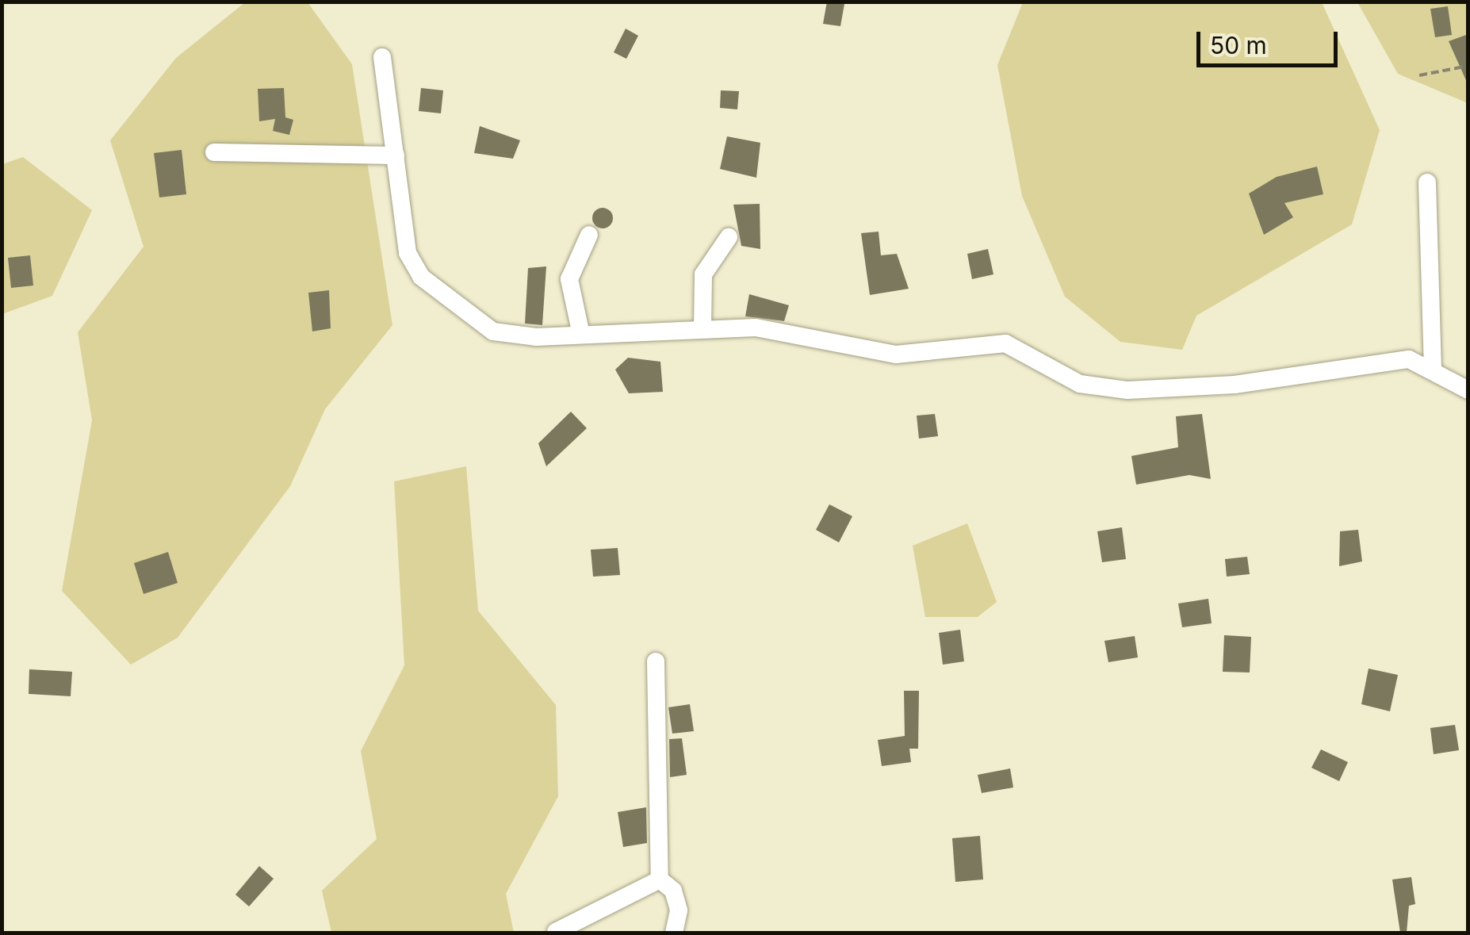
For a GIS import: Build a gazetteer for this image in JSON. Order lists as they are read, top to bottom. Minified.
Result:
{"scale_bar":"50 m"}
